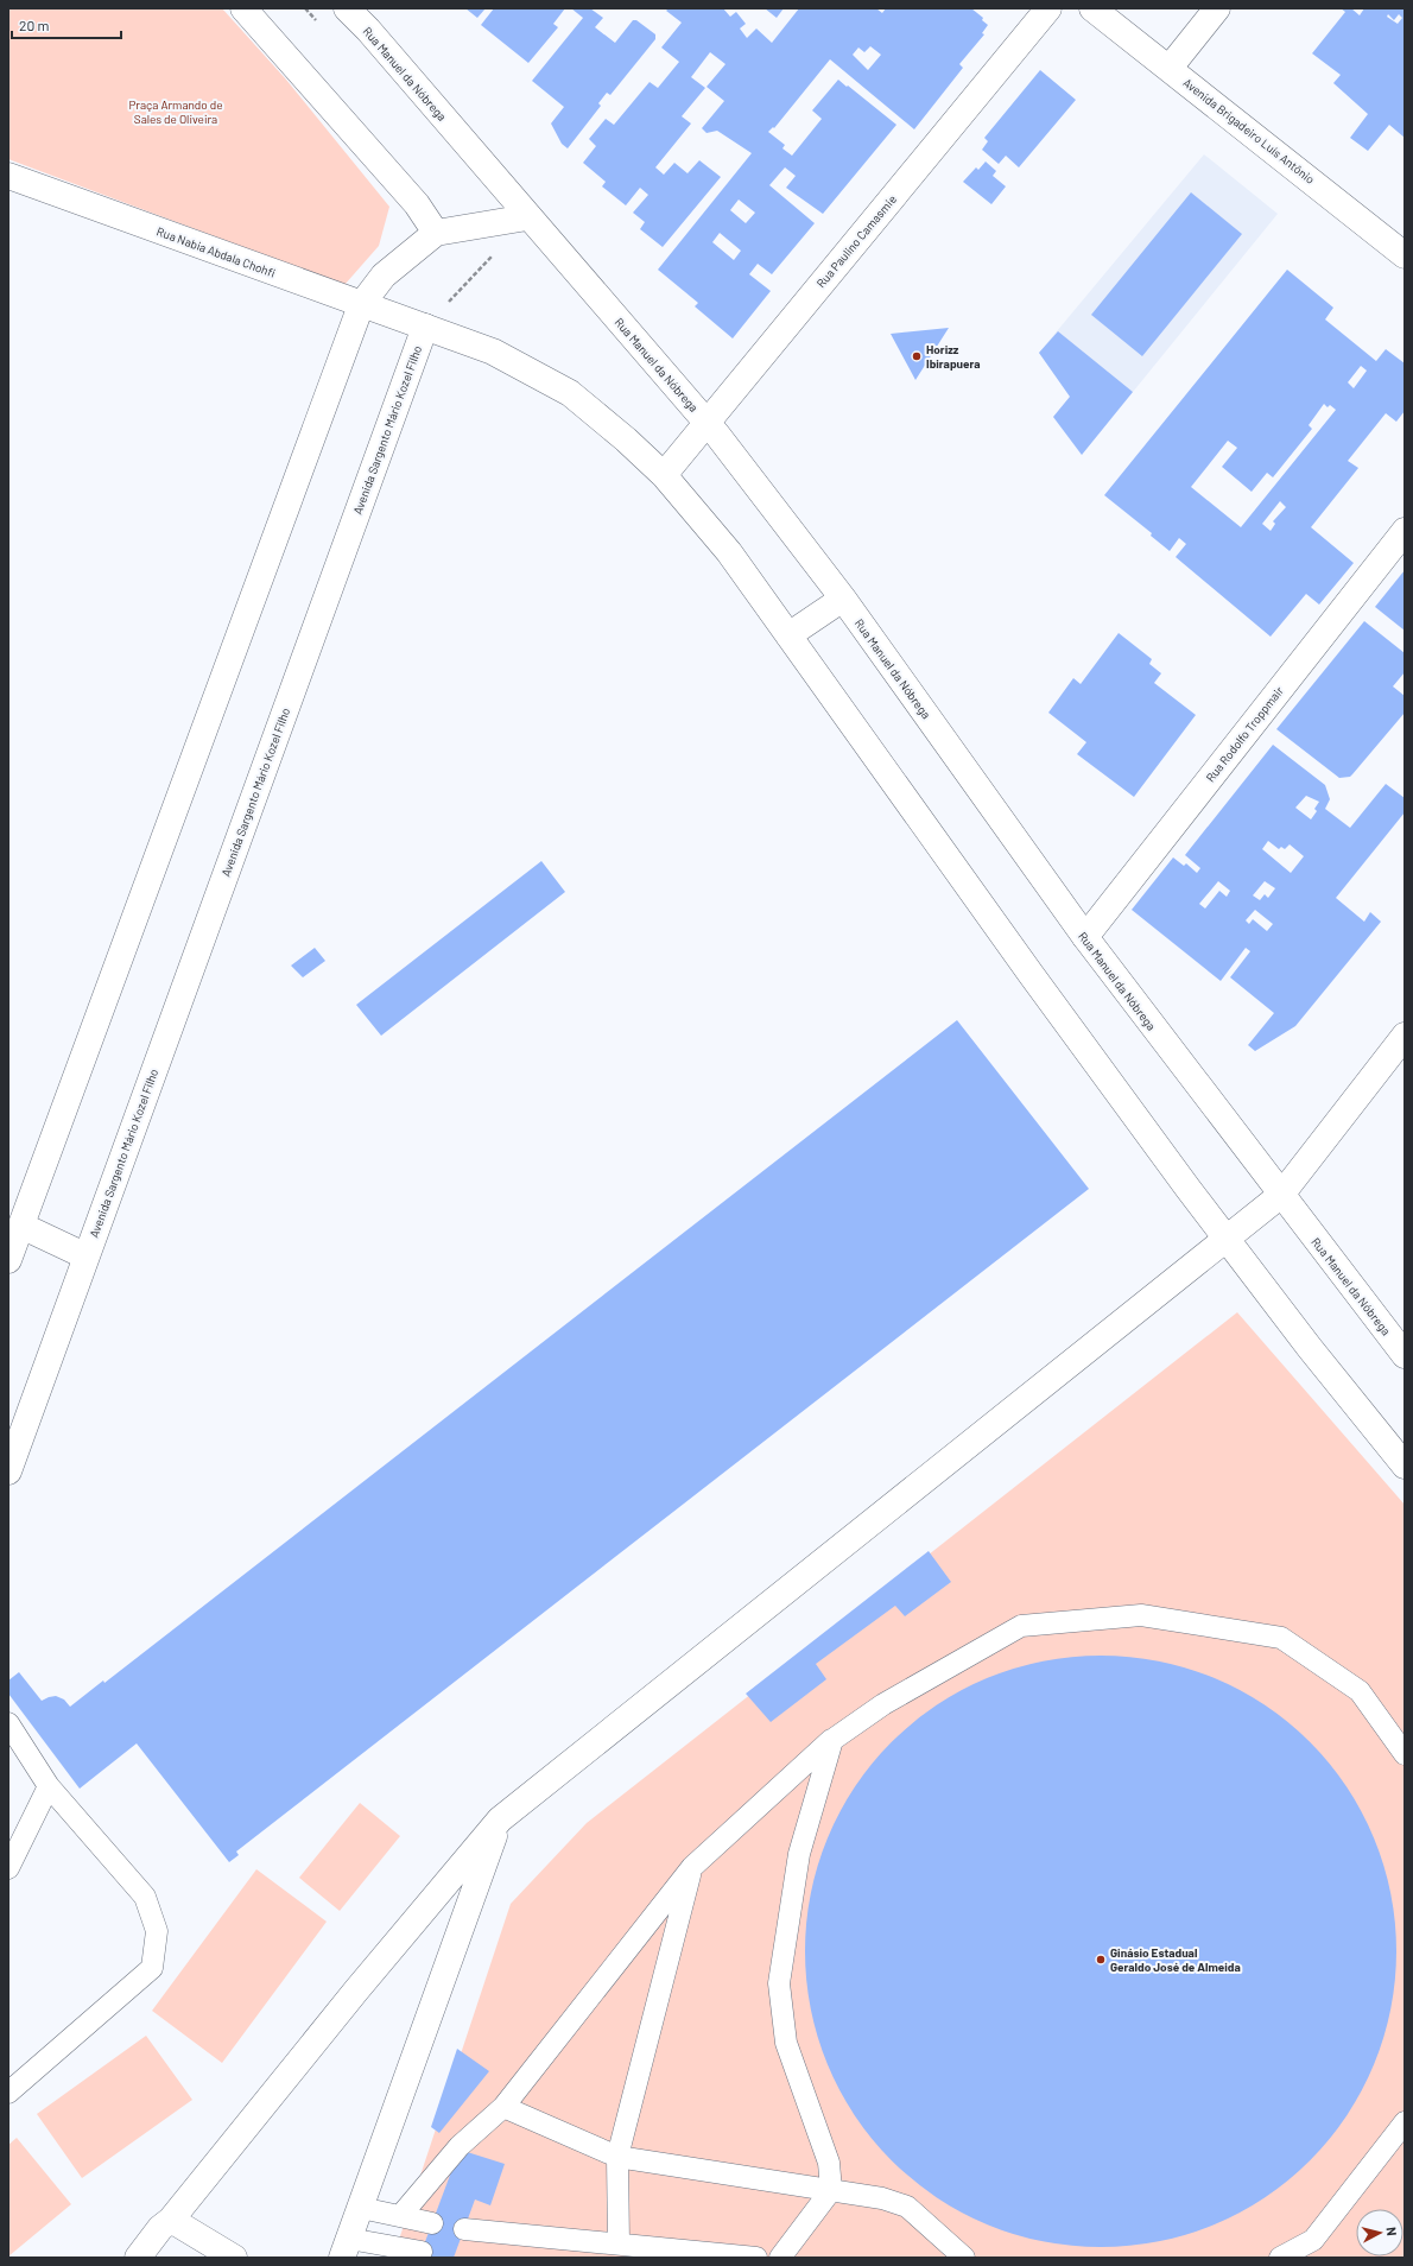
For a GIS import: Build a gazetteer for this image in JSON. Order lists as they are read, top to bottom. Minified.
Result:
{"streets":{"street":["Rua Manuel da Nóbrega","Avenida Brigadeiro Luís Antônio","Rua Paulino Camasmie","Rua Nabia Abdala Chohfi","Avenida Sargento Mário Kozel Filho","Rua Rodolfo Troppmair"]},"crossings":[["Rua Manuel da Nóbrega","Rua Paulino Camasmie"],["Rua Manuel da Nóbrega","Rua Rodolfo Troppmair"],["Rua Nabia Abdala Chohfi","Avenida Sargento Mário Kozel Filho"]],"parks":["Praça Armando de Sales de Oliveira"],"places":["Horizz Ibirapuera","Ginásio Estadual Geraldo José de Almeida"],"scale_bar":"20 m","north":"right"}
